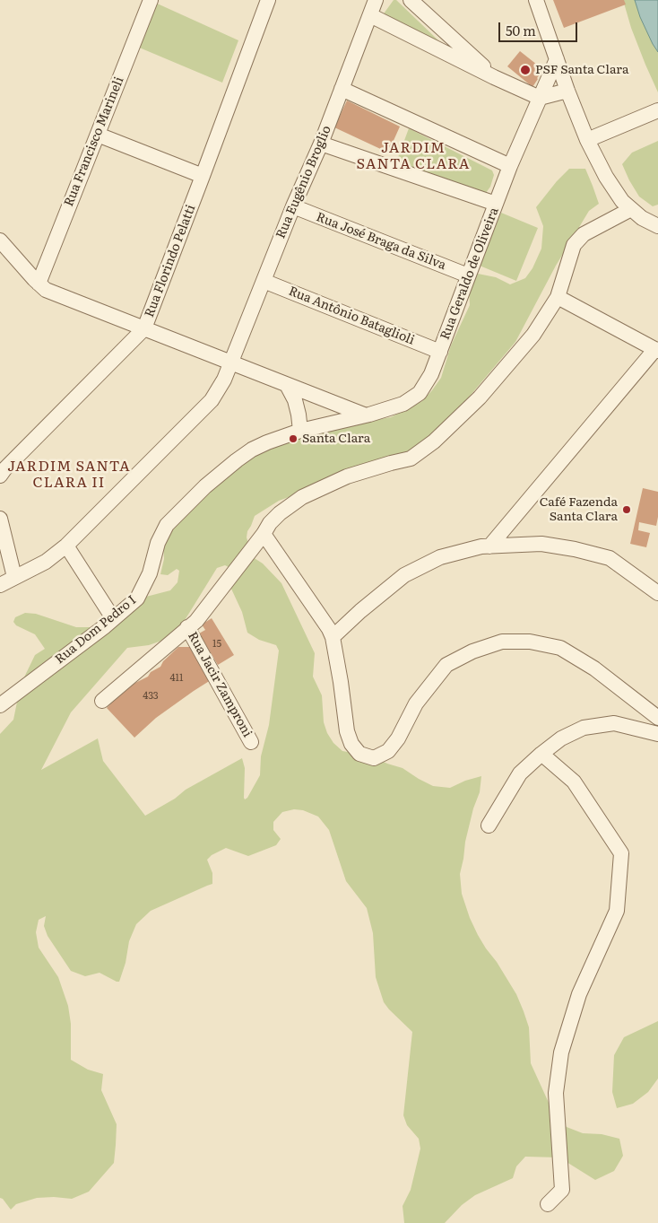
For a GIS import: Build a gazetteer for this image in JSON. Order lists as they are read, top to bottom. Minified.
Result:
{"streets":{"street":["Rua Francisco Marineli","Rua Eugênio Broglio","Rua José Braga da Silva","Rua Florindo Pelatti","Rua Geraldo de Oliveira","Rua Antônio Bataglioli","Rua Dom Pedro I","Rua Jacir Zamproni"]},"crossings":[["Rua Eugênio Broglio","Rua José Braga da Silva"],["Rua Eugênio Broglio","Rua Antônio Bataglioli"],["Rua José Braga da Silva","Rua Geraldo de Oliveira"],["Rua Geraldo de Oliveira","Rua Antônio Bataglioli"],["Rua Geraldo de Oliveira","Rua Dom Pedro I"]],"districts":["JARDIM SANTA CLARA","JARDIM SANTA CLARA II"],"places":["PSF Santa Clara","Santa Clara","Café Fazenda Santa Clara"],"house_numbers":["15","411","433"],"scale_bar":"50 m"}
